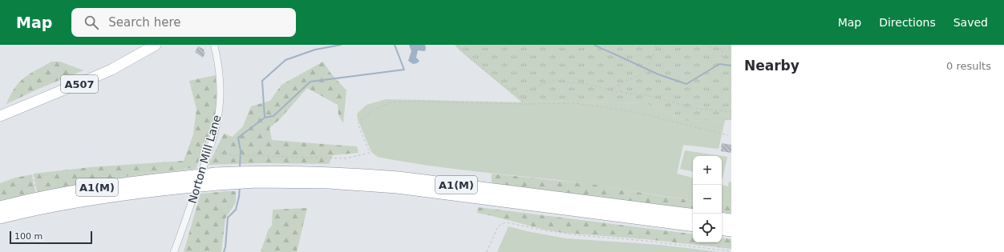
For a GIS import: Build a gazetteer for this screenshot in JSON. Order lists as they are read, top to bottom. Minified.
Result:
{"streets":{"highway":["A1(M)"],"main road":["A507"],"street":["Norton Mill Lane"]},"scale_bar":"100 m","page":{"header":"Map","search":"Search here","nav":["Map","Directions","Saved"],"heading":["Nearby","0 results"],"map_buttons":["+","−"],"scale":"100 m"}}
